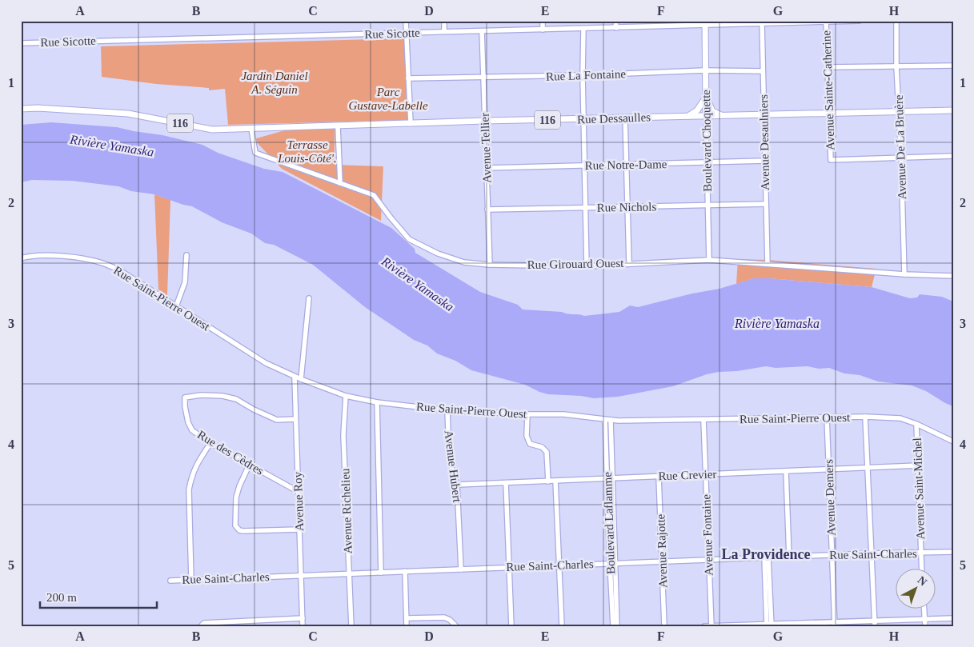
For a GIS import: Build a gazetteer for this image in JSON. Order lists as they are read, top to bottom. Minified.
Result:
{"streets":{"main road":["Rue Dessaulles","116","Boulevard Choquette"],"street":["Rue Sicotte","Rue La Fontaine","Avenue Sainte-Catherine","Avenue Desaulniers","Avenue De La Bruère","Avenue Tellier","Rue Notre-Dame","Rue Nichols","Rue Girouard Ouest","Rue Saint-Pierre Ouest","Rue des Cèdres","Avenue Hubert","Rue Crevier","Avenue Saint-Michel","Avenue Demers","Avenue Roy","Avenue Richelieu","Boulevard Laflamme","Avenue Fontaine","Avenue Rajotte","Rue Saint-Charles"]},"crossings":[["Rue Sicotte","Avenue Sainte-Catherine"],["Rue Sicotte","Boulevard Choquette"],["Rue Sicotte","Avenue Desaulniers"],["Rue Sicotte","Avenue Tellier"],["Rue La Fontaine","Boulevard Choquette"],["Rue La Fontaine","Avenue Desaulniers"],["Rue La Fontaine","Avenue Tellier"],["Avenue Sainte-Catherine","Rue Dessaulles"],["Avenue Sainte-Catherine","Avenue De La Bruère"],["Rue Dessaulles","116"],["Rue Dessaulles","Boulevard Choquette"],["Rue Dessaulles","Avenue Desaulniers"],["Rue Dessaulles","Avenue De La Bruère"],["Rue Dessaulles","Avenue Tellier"],["Rue Dessaulles","Rue Girouard Ouest"],["116","Rue Girouard Ouest"],["Boulevard Choquette","Rue Notre-Dame"],["Boulevard Choquette","Rue Nichols"],["Boulevard Choquette","Rue Girouard Ouest"],["Avenue Desaulniers","Rue Notre-Dame"],["Avenue Desaulniers","Rue Nichols"],["Avenue Desaulniers","Rue Girouard Ouest"],["Avenue De La Bruère","Rue Girouard Ouest"],["Avenue Tellier","Rue Notre-Dame"],["Avenue Tellier","Rue Nichols"],["Avenue Tellier","Rue Girouard Ouest"],["Rue Saint-Pierre Ouest","Avenue Hubert"],["Rue Saint-Pierre Ouest","Avenue Saint-Michel"],["Rue Saint-Pierre Ouest","Avenue Demers"],["Rue Saint-Pierre Ouest","Avenue Roy"],["Rue Saint-Pierre Ouest","Avenue Richelieu"],["Rue Saint-Pierre Ouest","Boulevard Laflamme"],["Rue Saint-Pierre Ouest","Avenue Fontaine"],["Rue des Cèdres","Avenue Roy"],["Avenue Hubert","Rue Crevier"],["Avenue Hubert","Rue Saint-Charles"],["Rue Crevier","Avenue Saint-Michel"],["Rue Crevier","Avenue Demers"],["Rue Crevier","Boulevard Laflamme"],["Rue Crevier","Avenue Fontaine"],["Rue Crevier","Avenue Rajotte"],["Avenue Saint-Michel","Rue Saint-Charles"],["Avenue Demers","Rue Saint-Charles"],["Avenue Roy","Rue Saint-Charles"],["Avenue Richelieu","Rue Saint-Charles"],["Boulevard Laflamme","Rue Saint-Charles"],["Avenue Fontaine","Rue Saint-Charles"],["Avenue Rajotte","Rue Saint-Charles"]],"districts":["La Providence"],"water":["Rivière Yamaska"],"parks":["Jardin Daniel A. Séguin","Parc Gustave-Labelle","Terrasse Louis-Côté'."],"scale_bar":"200 m","north":"top right","grid":{"columns":["A","B","C","D","E","F","G","H"],"rows":["1","2","3","4","5"]}}
